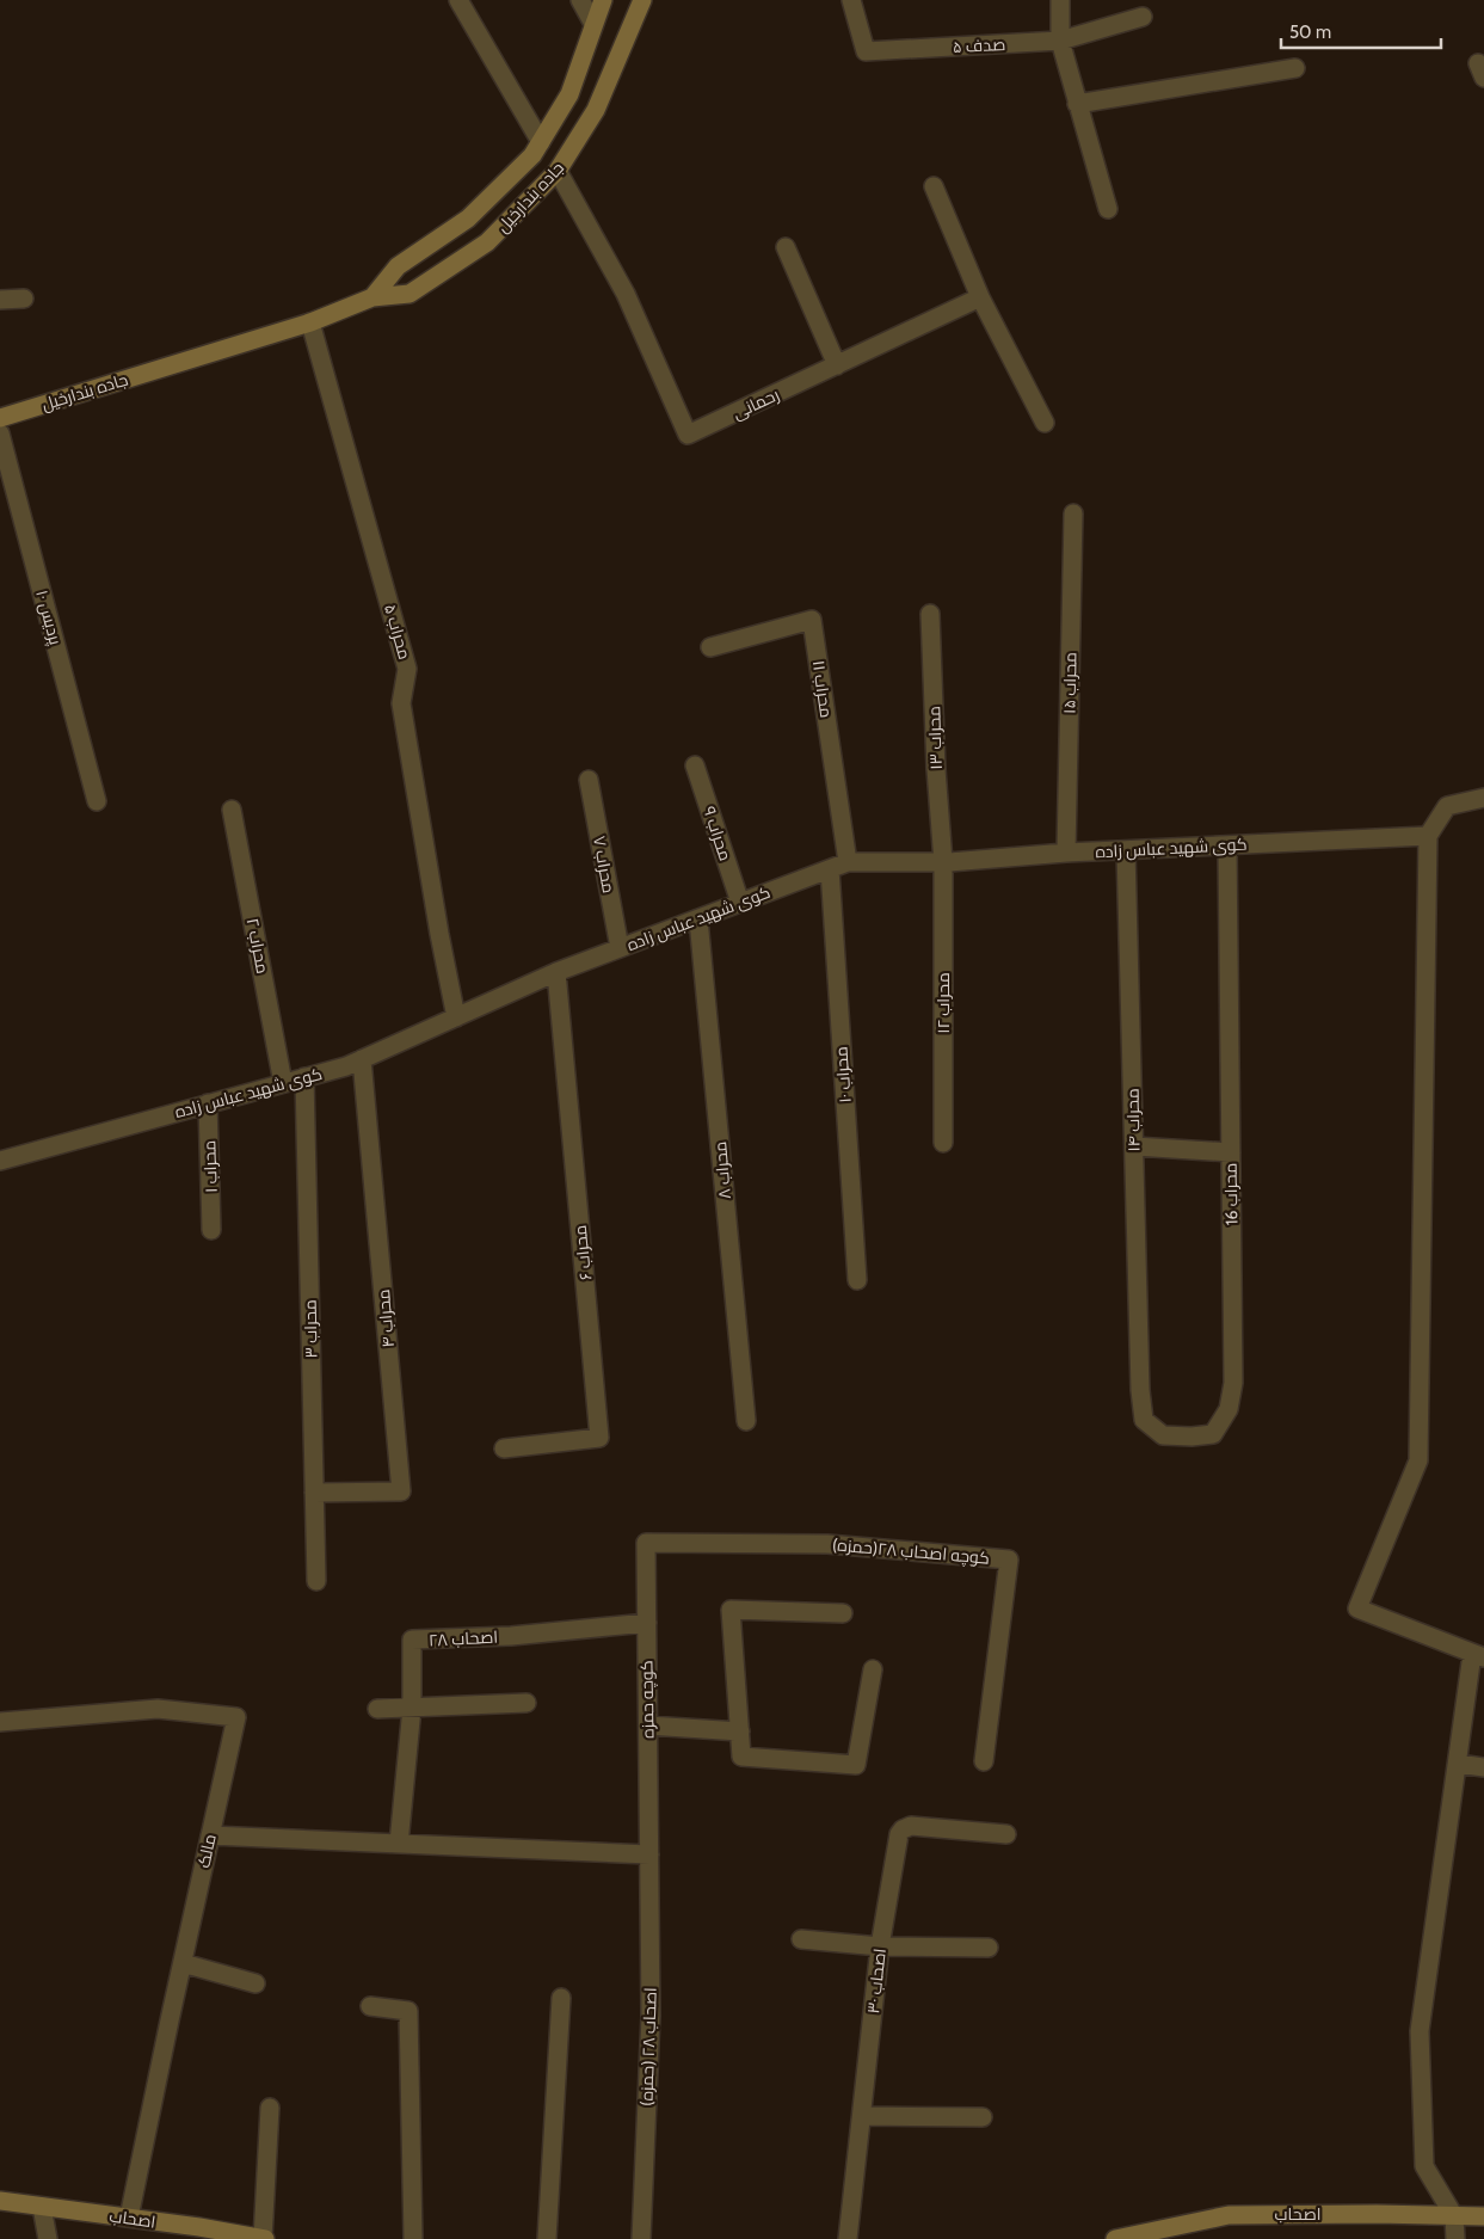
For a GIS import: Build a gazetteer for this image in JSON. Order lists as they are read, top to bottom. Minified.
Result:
{"streets":{"main road":["جاده بندارخیل","اصحاب"],"street":["صدف ۵","رحمانی","پردیس ۱۰","محراب ۵","محراب ۱۵","محراب ۱۱","محراب ۱۳","محراب ۹","کوی شهید عباس زاده","محراب ۷","محراب ۲","محراب ۱۲","محراب ۱۰","محراب ۱۴","محراب ۱","محراب ۸","محراب 16","محراب ۶","محراب ۴","محراب ۳","کوچه اصحاب ۲۸(حمزه)","اصحاب ۲۸","کوچه حمزه","مالک","اصحاب ۳۰","اصحاب ۲۸ (حمزه)"]},"crossings":[["جاده بندارخیل","رحمانی"],["جاده بندارخیل","محراب ۵"],["محراب ۵","کوی شهید عباس زاده"],["محراب ۱۵","کوی شهید عباس زاده"],["محراب ۱۱","کوی شهید عباس زاده"],["محراب ۱۳","کوی شهید عباس زاده"],["محراب ۱۳","محراب ۱۲"],["محراب ۹","کوی شهید عباس زاده"],["کوی شهید عباس زاده","محراب ۷"],["کوی شهید عباس زاده","محراب ۲"],["کوی شهید عباس زاده","محراب ۱۲"],["کوی شهید عباس زاده","محراب ۱۰"],["کوی شهید عباس زاده","محراب ۱۴"],["کوی شهید عباس زاده","محراب ۱"],["کوی شهید عباس زاده","محراب ۸"],["کوی شهید عباس زاده","محراب 16"],["کوی شهید عباس زاده","محراب ۶"],["کوی شهید عباس زاده","محراب ۴"],["کوی شهید عباس زاده","محراب ۳"],["محراب ۱۴","محراب 16"],["محراب ۴","محراب ۳"],["کوچه اصحاب ۲۸(حمزه)","کوچه حمزه"],["اصحاب ۲۸","کوچه حمزه"],["کوچه حمزه","اصحاب ۲۸ (حمزه)"],["مالک","اصحاب"]],"scale_bar":"50 m"}
